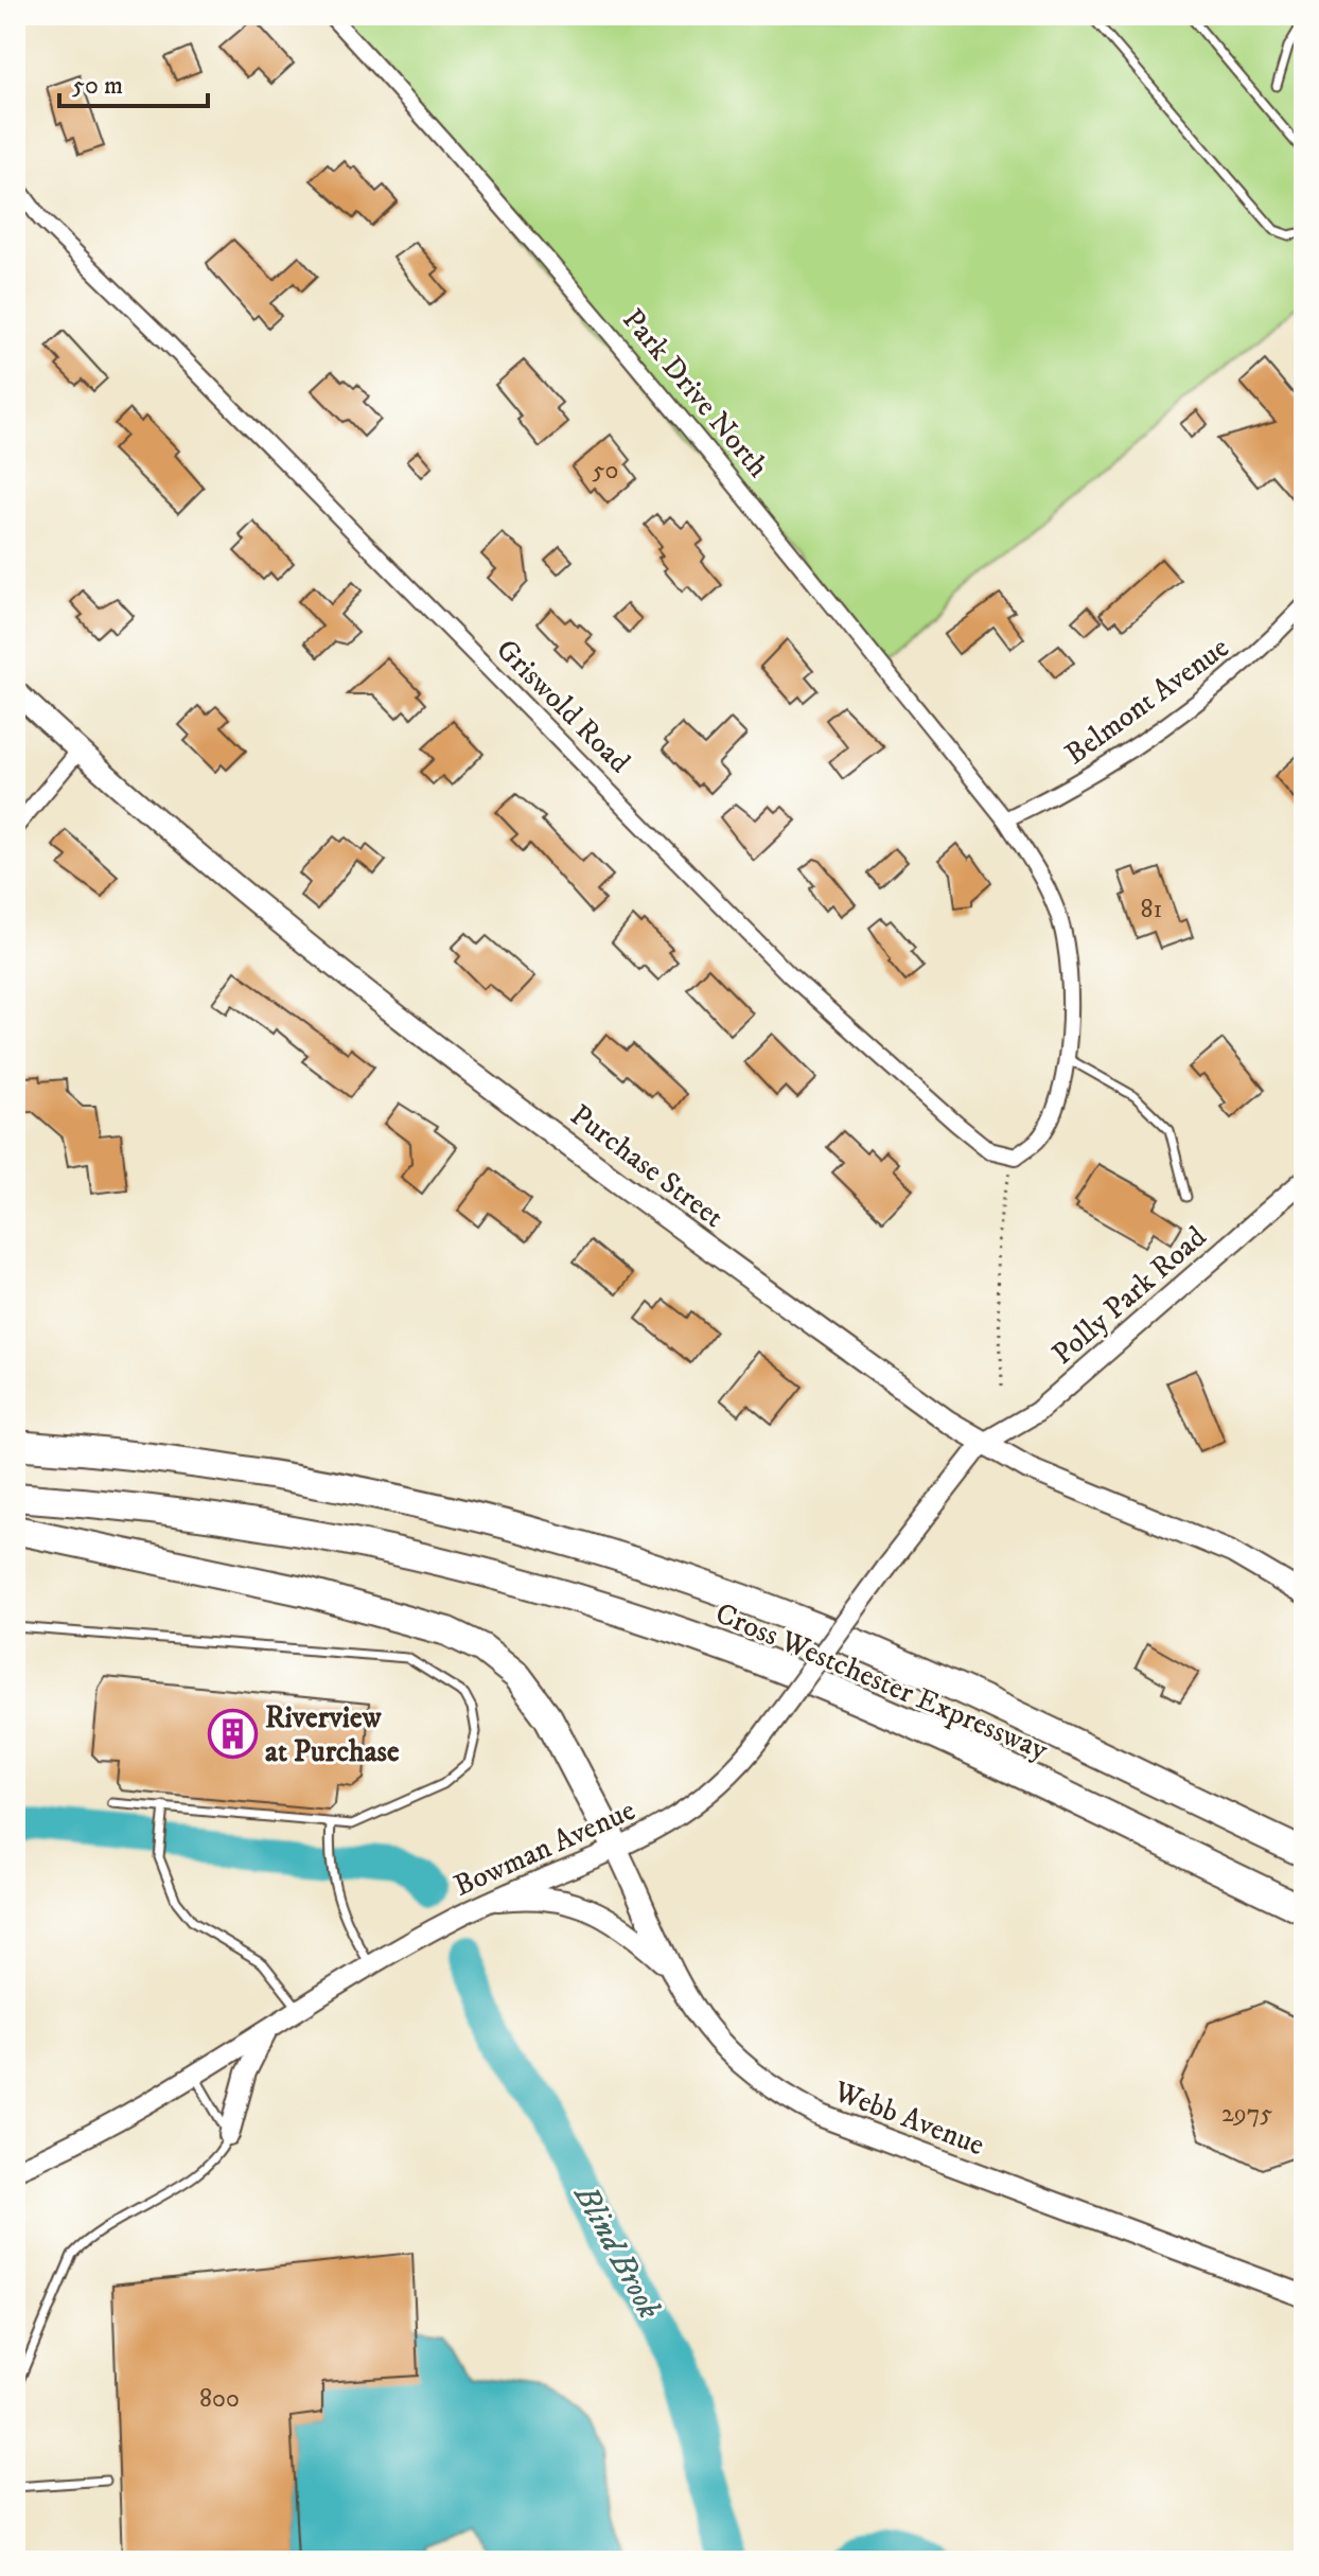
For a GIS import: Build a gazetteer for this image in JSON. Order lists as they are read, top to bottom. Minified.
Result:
{"streets":{"highway":["Cross Westchester Expressway"],"main road":["Purchase Street","Webb Avenue"],"street":["Park Drive North","Belmont Avenue","Griswold Road","Polly Park Road","Bowman Avenue"]},"crossings":[["Park Drive North","Belmont Avenue"],["Purchase Street","Polly Park Road"],["Purchase Street","Bowman Avenue"],["Polly Park Road","Bowman Avenue"],["Bowman Avenue","Webb Avenue"]],"water":["Blind Brook"],"places":{"building":["Riverview at Purchase"]},"house_numbers":["50","81","2975","800"],"scale_bar":"50 m"}
